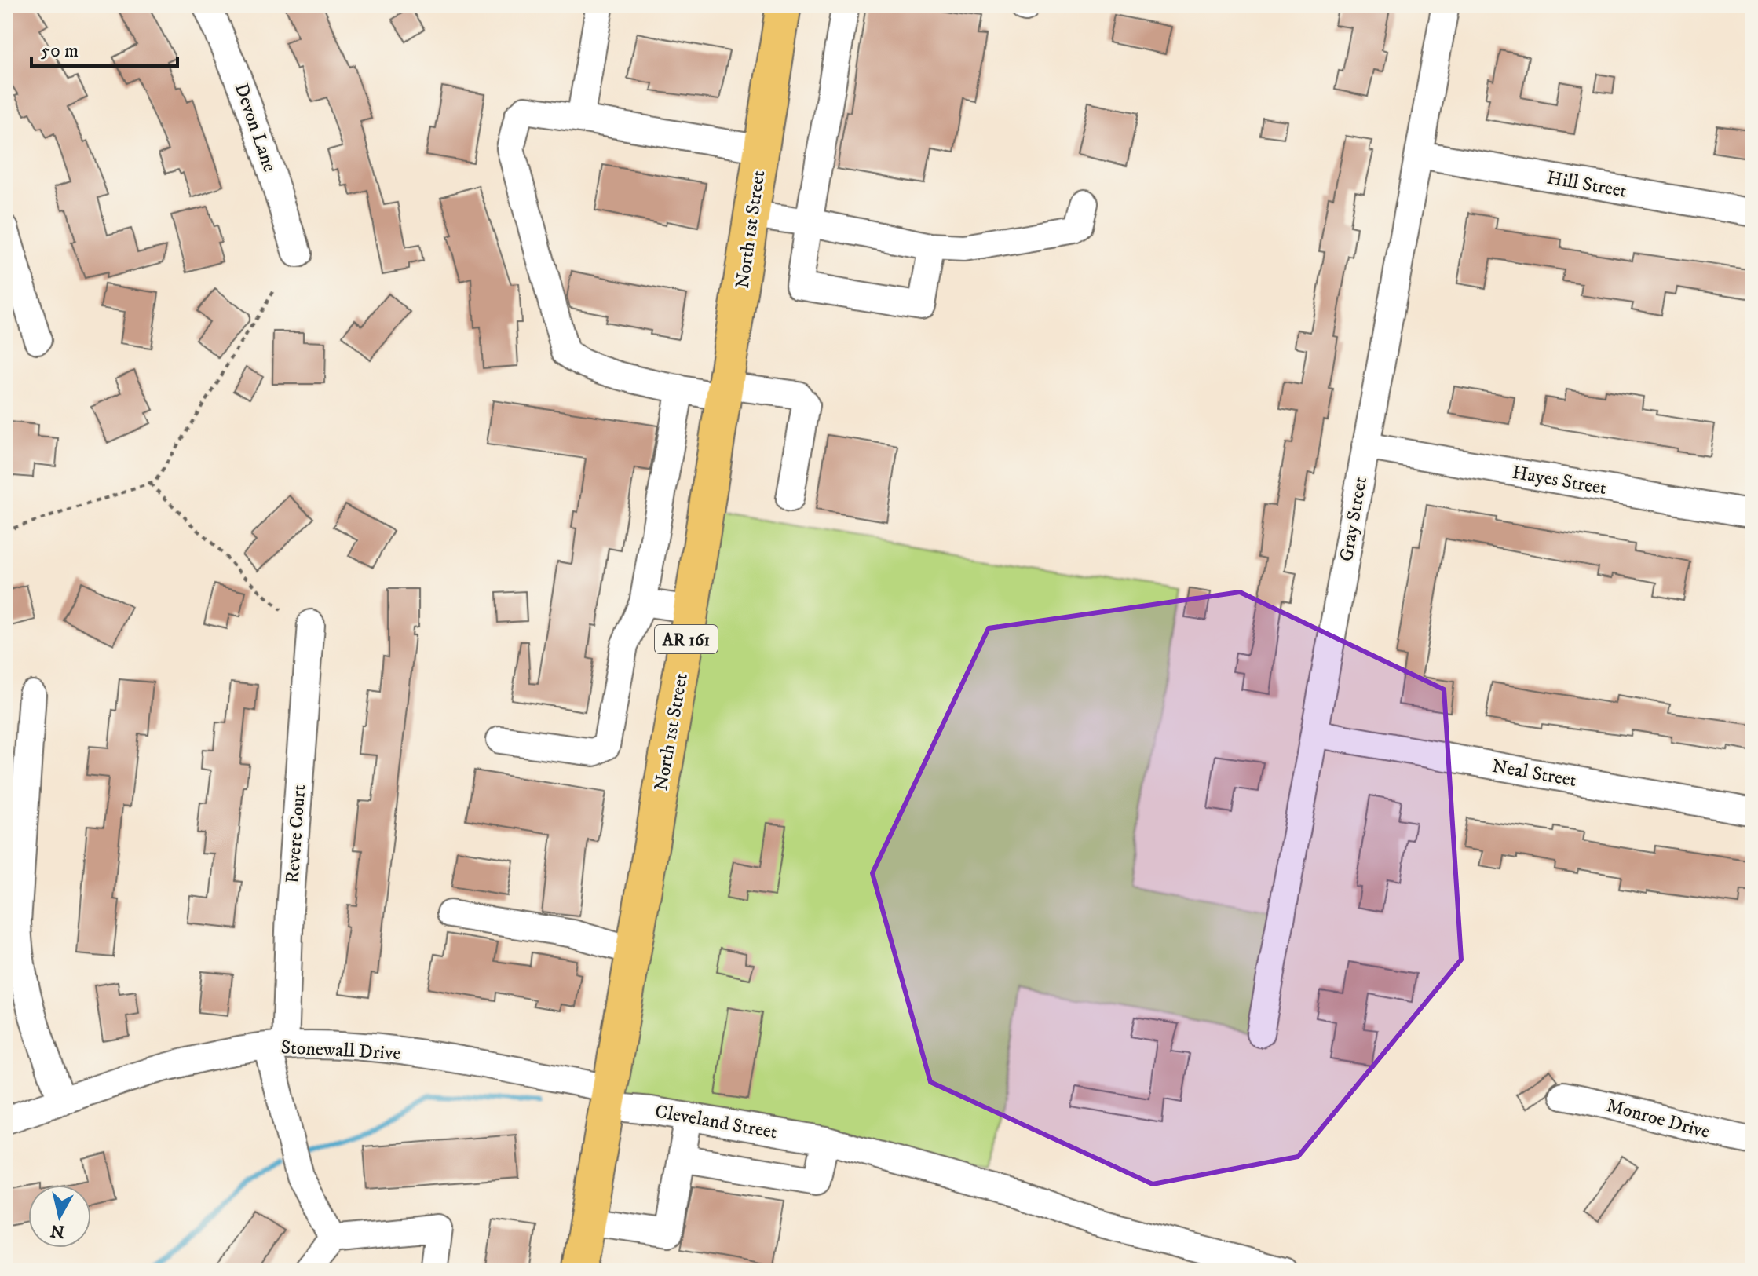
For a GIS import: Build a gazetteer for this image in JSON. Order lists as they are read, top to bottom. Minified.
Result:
{"streets":{"main road":["North 1st Street","AR 161"],"street":["Devon Lane","Hill Street","Hayes Street","Gray Street","Neal Street","Revere Court","Stonewall Drive","Monroe Drive","Cleveland Street"]},"crossings":[["Hill Street","Gray Street"],["North 1st Street","Stonewall Drive"],["North 1st Street","Cleveland Street"],["Hayes Street","Gray Street"],["Gray Street","Neal Street"],["Revere Court","Stonewall Drive"],["Stonewall Drive","Cleveland Street"]],"scale_bar":"50 m","north":"bottom"}
